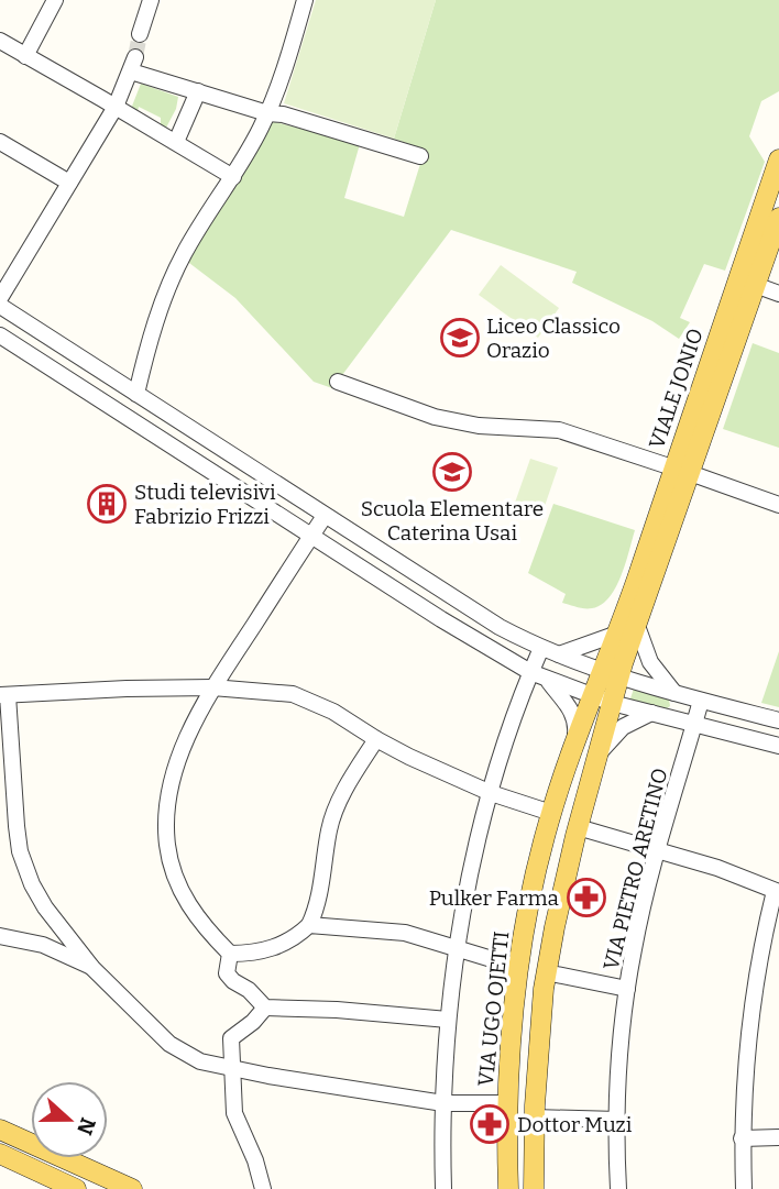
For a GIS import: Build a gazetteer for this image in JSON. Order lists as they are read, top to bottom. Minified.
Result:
{"streets":{"main road":["VIALE JONIO","VIA UGO OJETTI"],"street":["VIA PIETRO ARETINO"]},"places":{"school or university":["Liceo Classico Orazio","Scuola Elementare Caterina Usai"],"building":["Studi televisivi Fabrizio Frizzi"],"pharmacy":["Pulker Farma","Dottor Muzi"]},"north":"right"}
